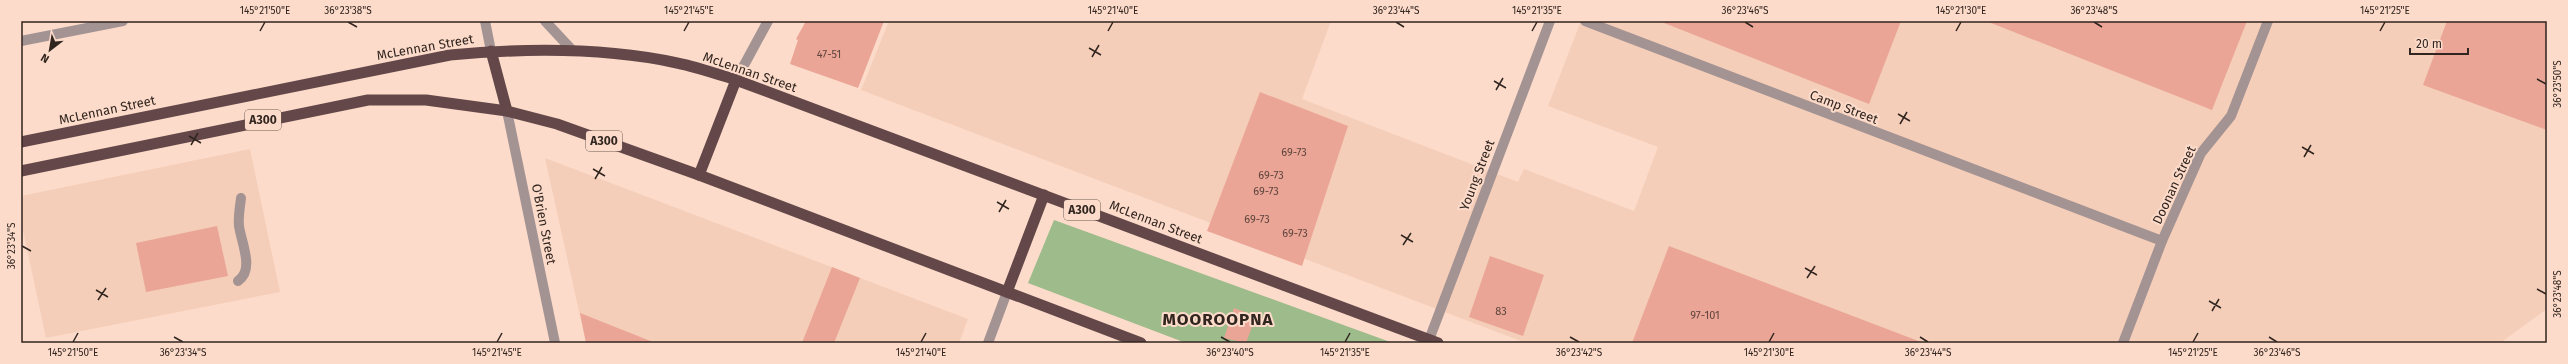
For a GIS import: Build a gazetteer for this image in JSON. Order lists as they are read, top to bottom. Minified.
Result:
{"streets":{"highway":["McLennan Street","A300"],"street":["Camp Street","Young Street","Doonan Street","O'Brien Street"]},"crossings":[["McLennan Street","Young Street"],["Camp Street","Doonan Street"],["A300","O'Brien Street"]],"districts":["MOOROOPNA"],"house_numbers":["47-51","69-73","69-73","69-73","69-73","69-73","83","97-101"],"scale_bar":"20 m","north":"bottom left","coordinates":["145°21'50\"E","36°23'38\"S","145°21'45\"E","145°21'40\"E","36°23'44\"S","145°21'35\"E","36°23'46\"S","145°21'30\"E","36°23'48\"S","145°21'25\"E","36°23'50\"S","36°23'34\"S","36°23'40\"S","36°23'42\"S"]}
